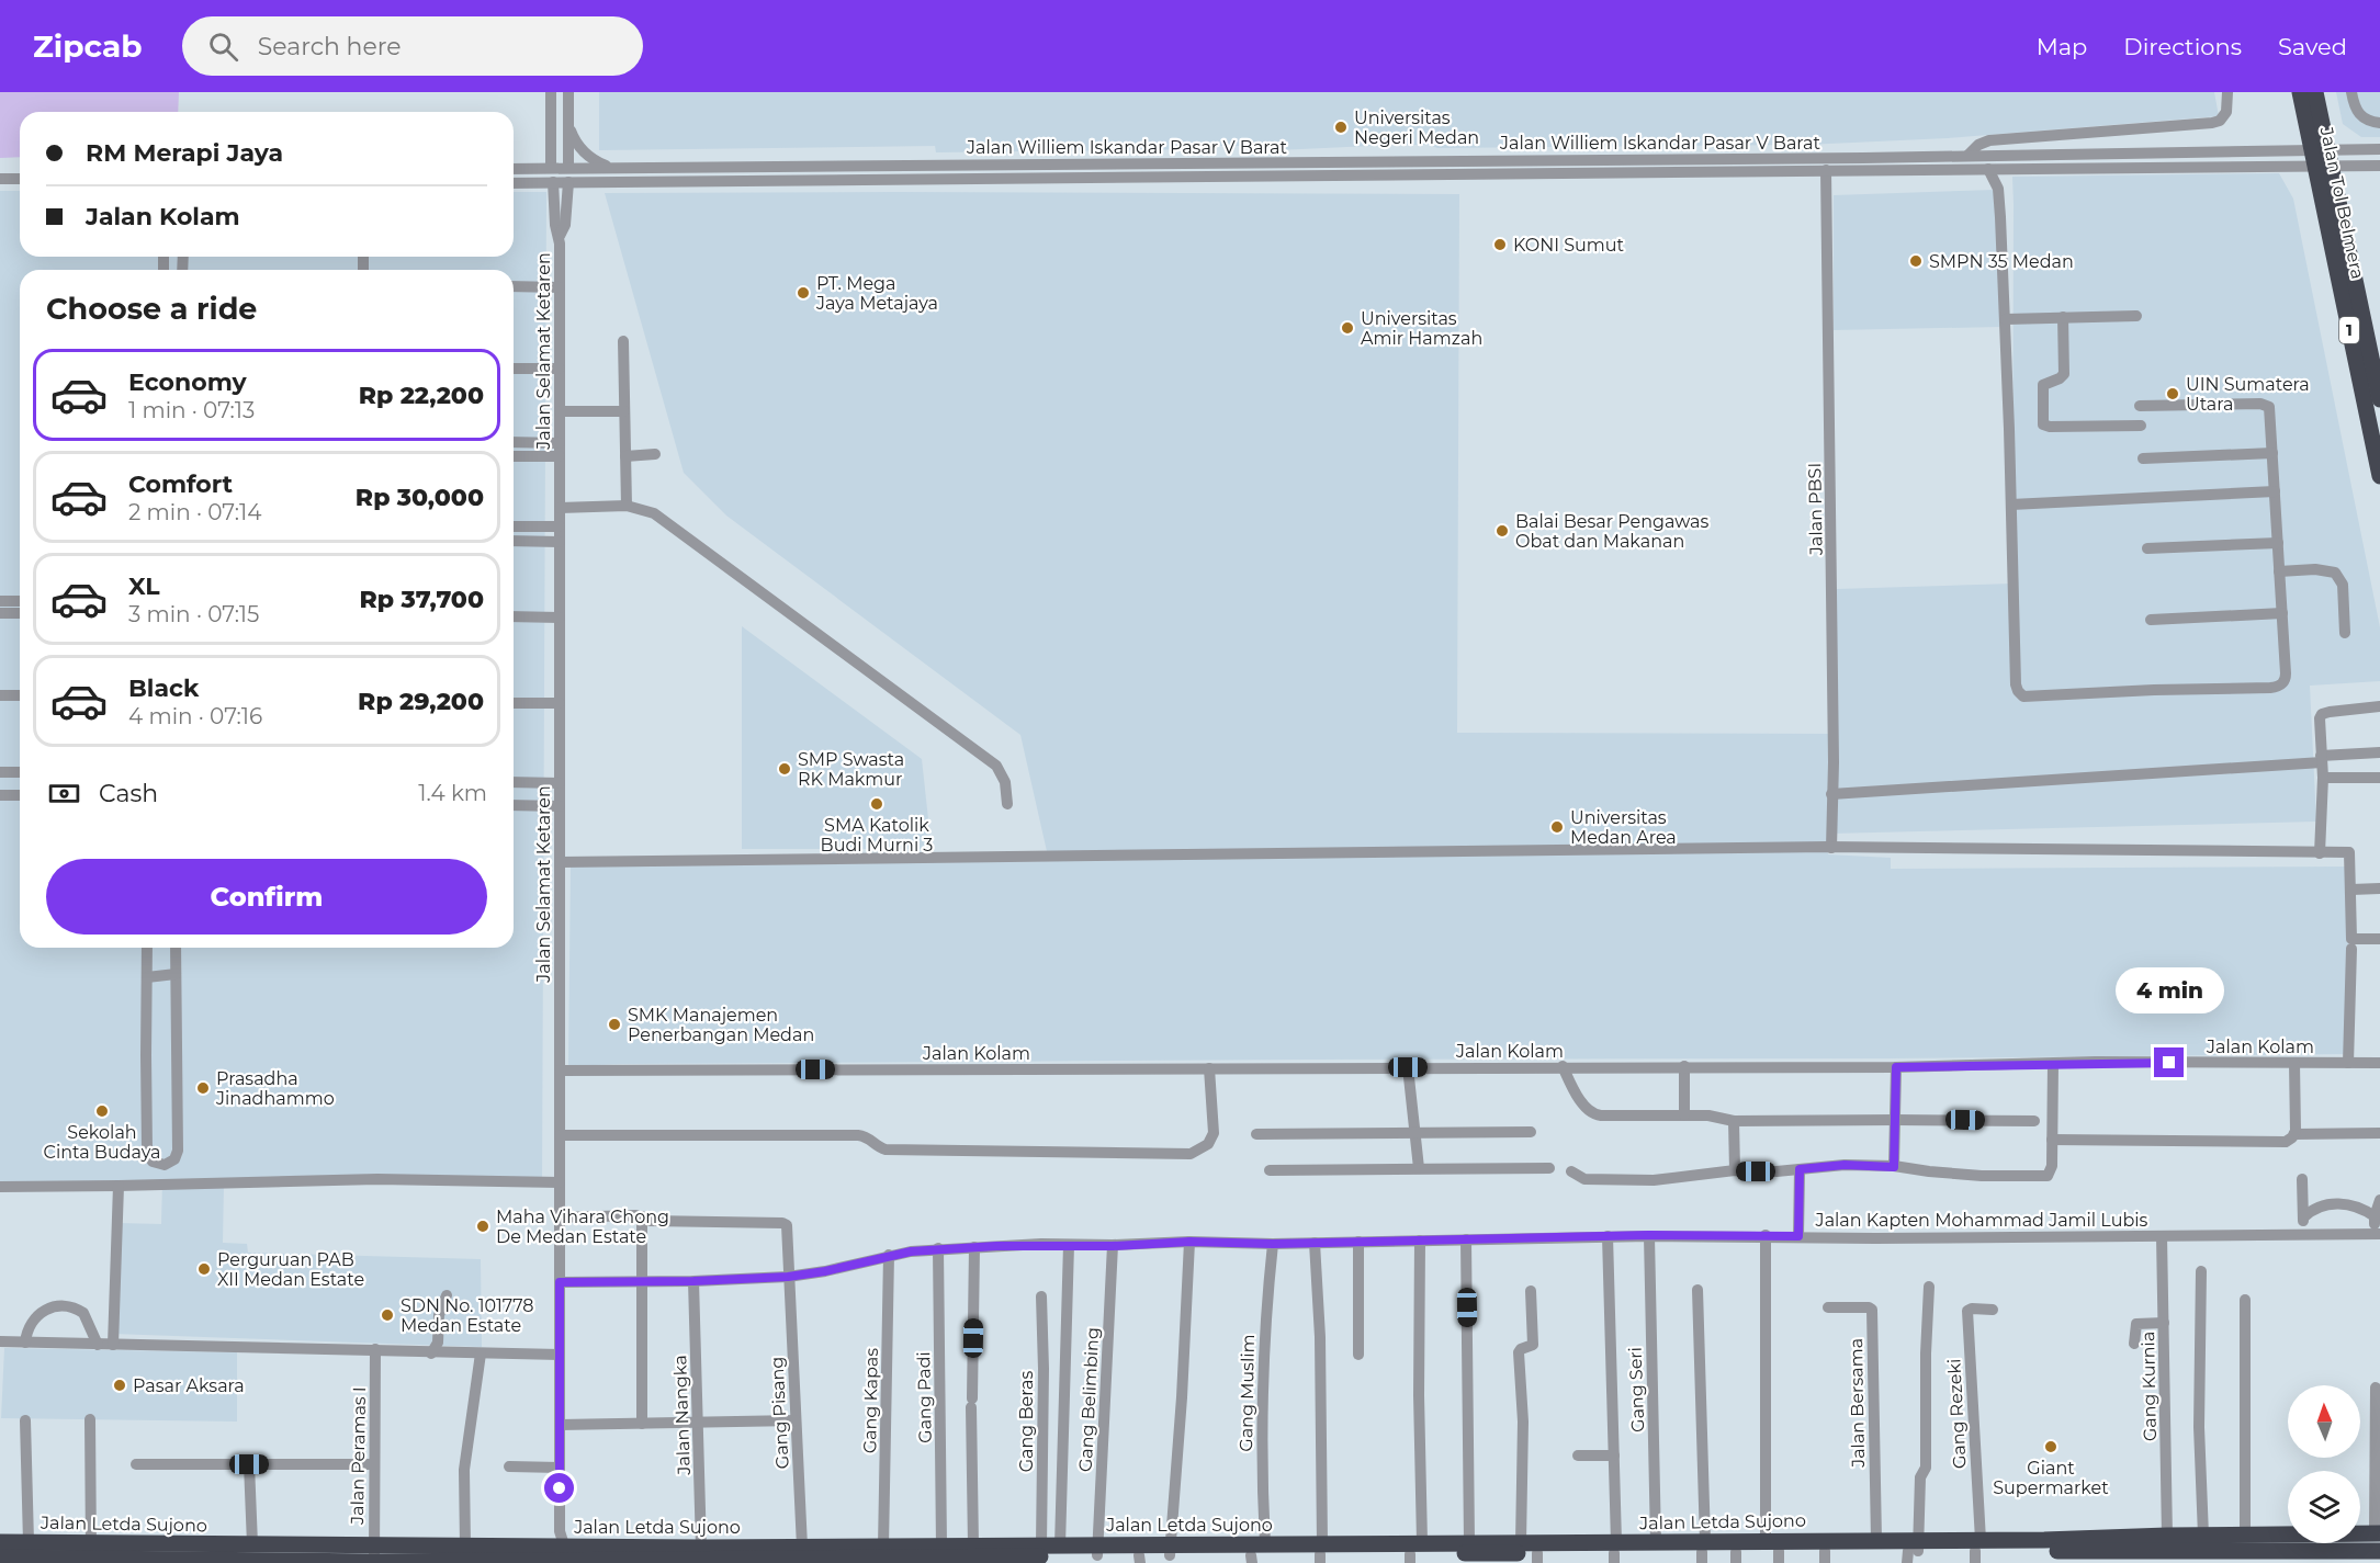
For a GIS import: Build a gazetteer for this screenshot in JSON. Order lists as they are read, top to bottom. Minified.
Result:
{"streets":{"highway":["Jalan Tol Belmera","1","Jalan Letda Sujono"],"street":["Jalan Williem Iskandar Pasar V Barat","Jalan Selamat Ketaren","Jalan PBSI","Jalan Kolam","Jalan Kapten Mohammad Jamil Lubis","Gang Kurnia","Gang Seri","Gang Muslim","Gang Padi","Gang Belimbing","Gang Kapas","Jalan Bersama","Gang Pisang","Gang Rezeki","Jalan Nangka","Gang Beras","Jalan Peramas I"]},"crossings":[["Jalan Williem Iskandar Pasar V Barat","Jalan Selamat Ketaren"],["Jalan Williem Iskandar Pasar V Barat","Jalan PBSI"],["Jalan Selamat Ketaren","Jalan Kolam"],["Jalan Selamat Ketaren","Jalan Kapten Mohammad Jamil Lubis"],["Jalan Selamat Ketaren","Jalan Letda Sujono"],["Jalan Kapten Mohammad Jamil Lubis","Gang Kurnia"],["Jalan Kapten Mohammad Jamil Lubis","Gang Seri"],["Jalan Kapten Mohammad Jamil Lubis","Gang Muslim"],["Jalan Kapten Mohammad Jamil Lubis","Gang Padi"],["Jalan Kapten Mohammad Jamil Lubis","Gang Belimbing"],["Jalan Kapten Mohammad Jamil Lubis","Gang Kapas"],["Jalan Kapten Mohammad Jamil Lubis","Gang Pisang"],["Jalan Kapten Mohammad Jamil Lubis","Jalan Nangka"],["Gang Kurnia","Jalan Letda Sujono"],["Gang Seri","Jalan Letda Sujono"],["Gang Muslim","Jalan Letda Sujono"],["Gang Padi","Jalan Letda Sujono"],["Gang Belimbing","Jalan Letda Sujono"],["Gang Kapas","Jalan Letda Sujono"],["Jalan Bersama","Jalan Letda Sujono"],["Gang Pisang","Jalan Letda Sujono"],["Gang Rezeki","Jalan Letda Sujono"],["Jalan Nangka","Jalan Letda Sujono"],["Gang Beras","Jalan Letda Sujono"],["Jalan Peramas I","Jalan Letda Sujono"]],"places":["Universitas Negeri Medan","KONI Sumut","SMPN 35 Medan","PT. Mega Jaya Metajaya","Universitas Amir Hamzah","UIN Sumatera Utara","Balai Besar Pengawas Obat dan Makanan","SMP Swasta RK Makmur","SMA Katolik Budi Murni 3","Universitas Medan Area","SMK Manajemen Penerbangan Medan","Prasadha Jinadhammo","Sekolah Cinta Budaya","Maha Vihara Chong De Medan Estate","Perguruan PAB XII Medan Estate","SDN No. 101778 Medan Estate","Pasar Aksara","Giant Supermarket"],"north":"top","page":{"header":"Zipcab","search":"Search here","nav":["Map","Directions","Saved"],"banner":["RM Merapi Jaya","Jalan Kolam"],"heading":"Choose a ride","list":[{"name":"Economy","note":"1 min · 07:13","value":"Rp 22,200"},{"name":"Comfort","note":"2 min · 07:14","value":"Rp 30,000"},{"name":"XL","note":"3 min · 07:15","value":"Rp 37,700"},{"name":"Black","note":"4 min · 07:16","value":"Rp 29,200"}],"pay":["Cash","1.4 km"],"buttons":"Confirm","bubble":"4 min"}}
